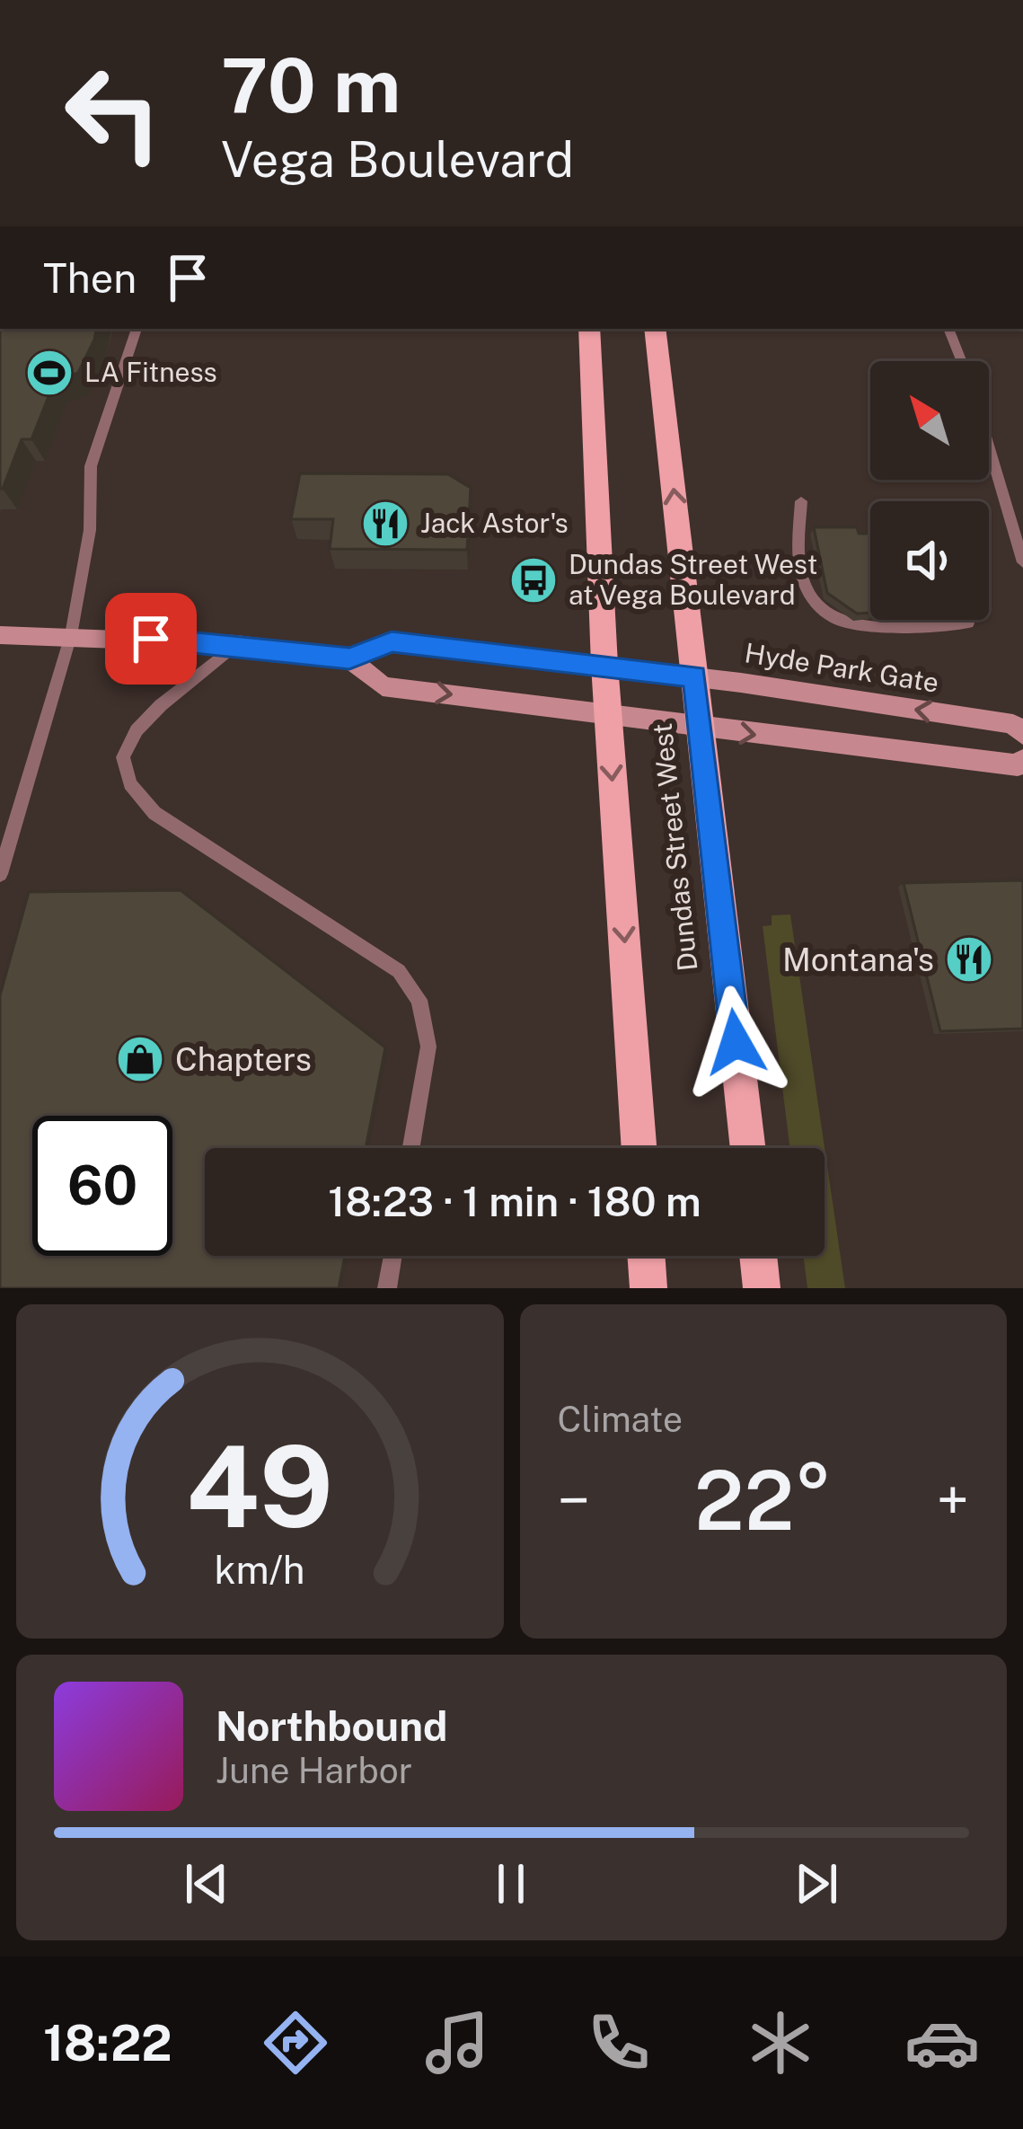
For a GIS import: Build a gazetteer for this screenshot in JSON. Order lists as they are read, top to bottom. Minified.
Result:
{"streets":{"main road":["Dundas Street West"],"street":["Hyde Park Gate"]},"crossings":[["Hyde Park Gate","Dundas Street West"]],"places":{"sports":["LA Fitness"],"restaurant":["Jack Astor's","Montana's"],"bus stop":["Dundas Street West at Vega Boulevard"],"shop":["Chapters"]},"north":"top left","page":{"turn":["70 m","Vega Boulevard"],"then":"Then","limit":"60","trip":"18:23 · 1 min · 180 m","tile":"Climate","heat":["−","22°","+"],"song":["Northbound","June Harbor"],"tabs":"18:22","gauge":["49","km/h"]}}
